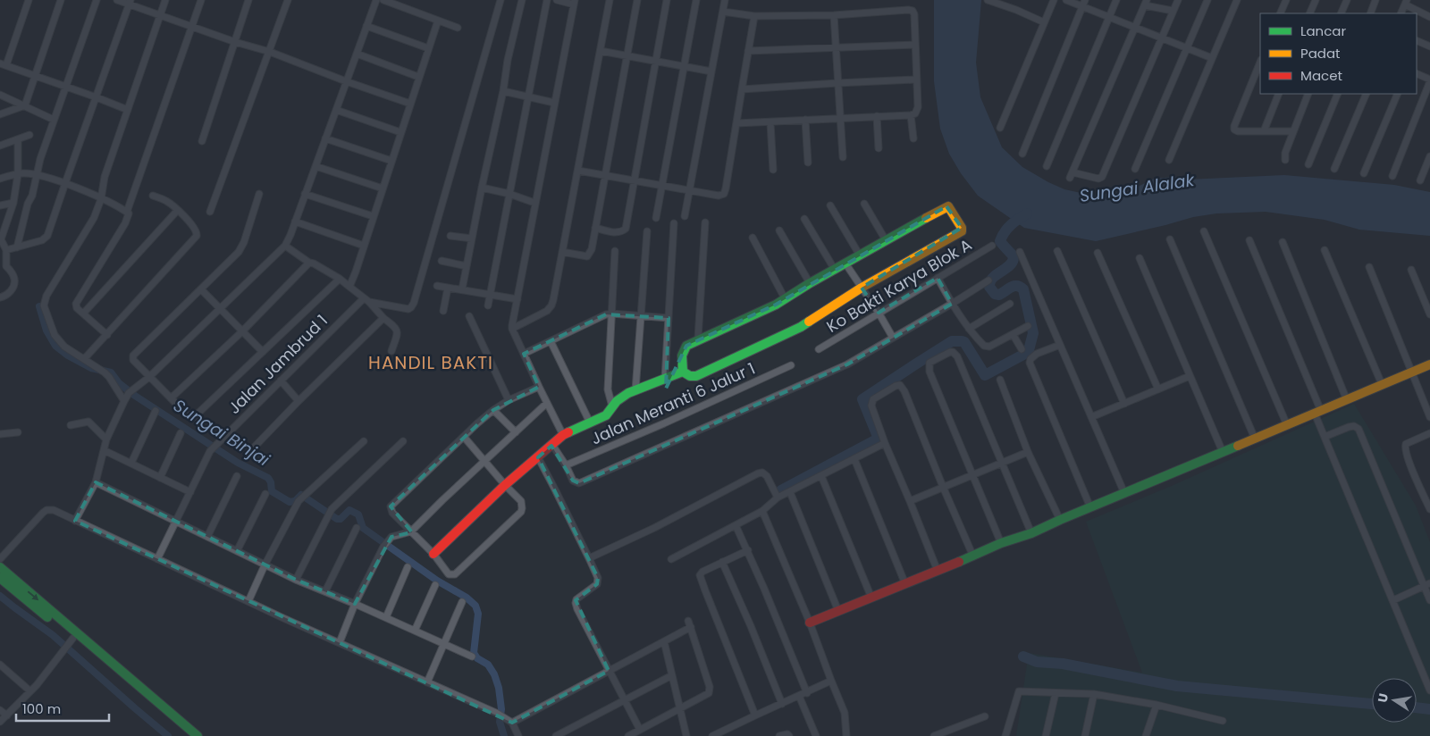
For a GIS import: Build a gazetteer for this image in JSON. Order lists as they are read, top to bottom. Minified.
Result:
{"streets":{"street":["Ko Bakti Karya Blok A","Jalan Jambrud 1","Jalan Meranti 6 Jalur 1"]},"districts":["HANDIL BAKTI"],"water":["Sungai Alalak","Sungai Binjai"],"legend":["Lancar","Padat","Macet"],"scale_bar":"100 m","north":"left"}
